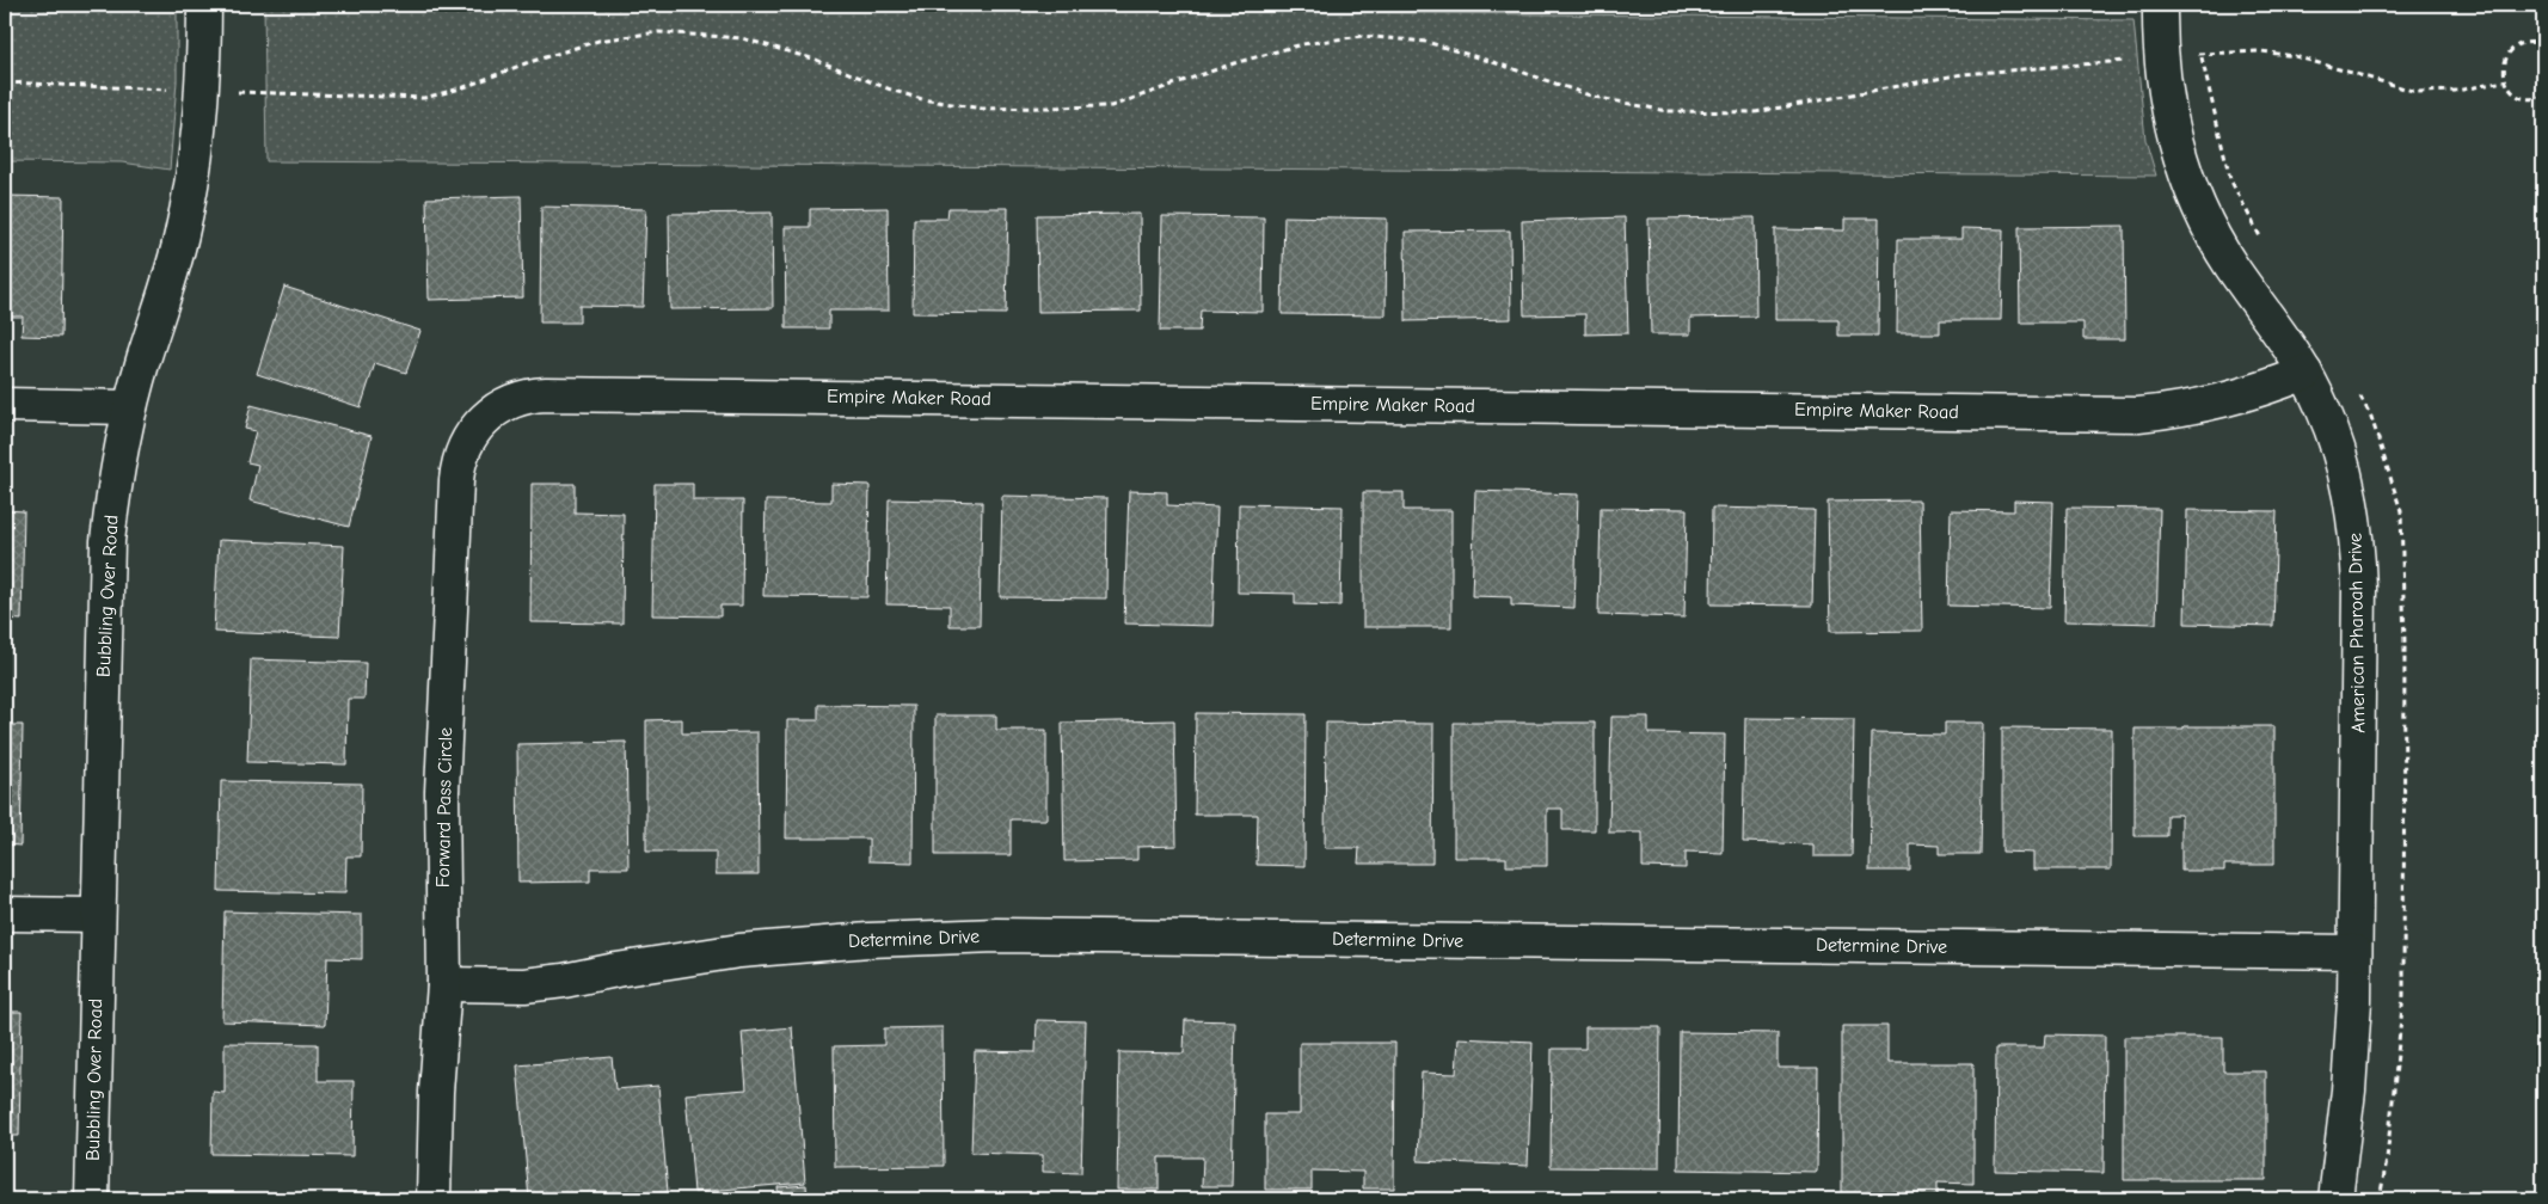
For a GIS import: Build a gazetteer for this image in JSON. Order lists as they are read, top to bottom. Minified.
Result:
{"streets":{"street":["Empire Maker Road","Bubbling Over Road","American Pharoah Drive","Forward Pass Circle","Determine Drive"]},"crossings":[["Empire Maker Road","American Pharoah Drive"],["Empire Maker Road","Forward Pass Circle"],["American Pharoah Drive","Determine Drive"],["Forward Pass Circle","Determine Drive"]]}
